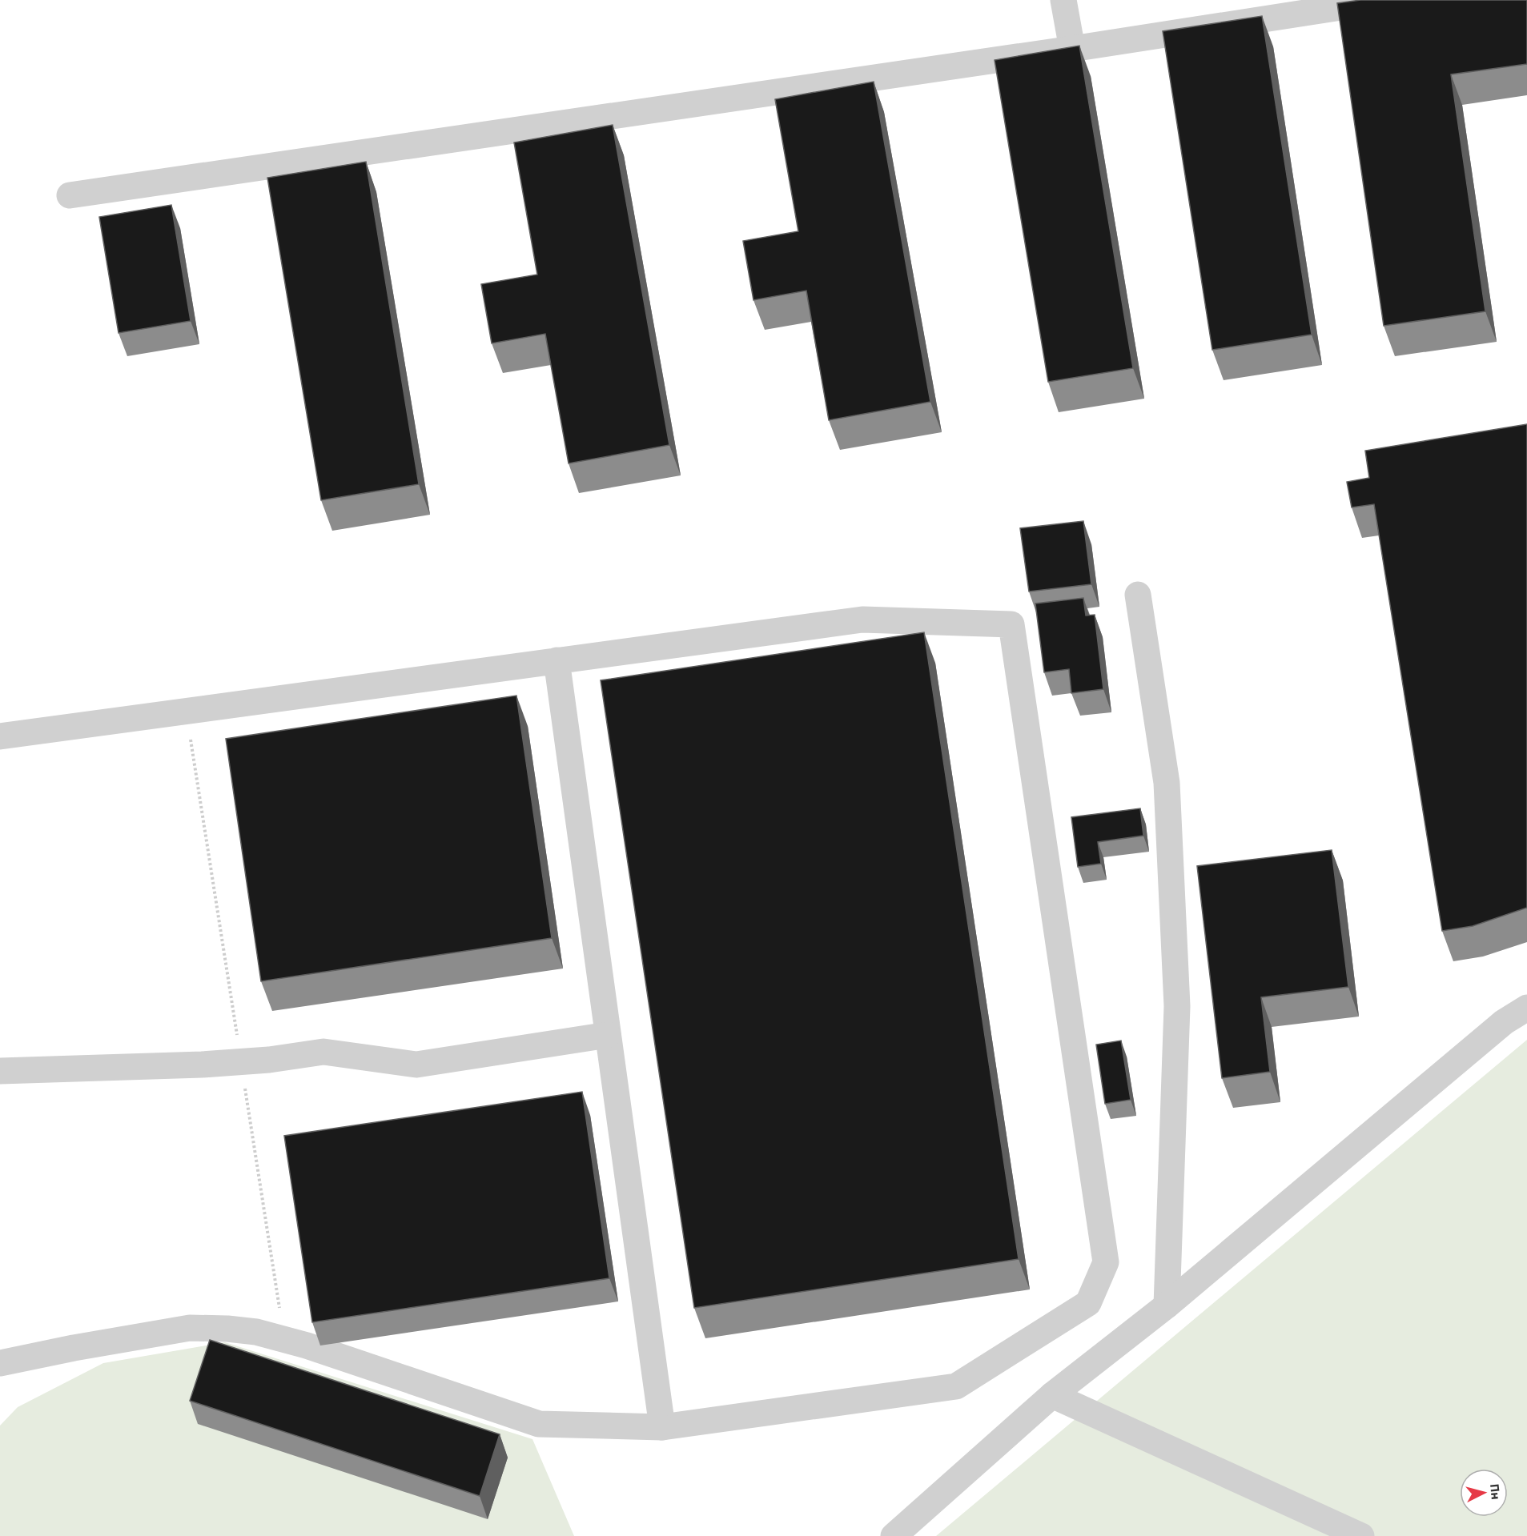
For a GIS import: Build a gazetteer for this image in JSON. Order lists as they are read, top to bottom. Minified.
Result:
{"north":"right"}
